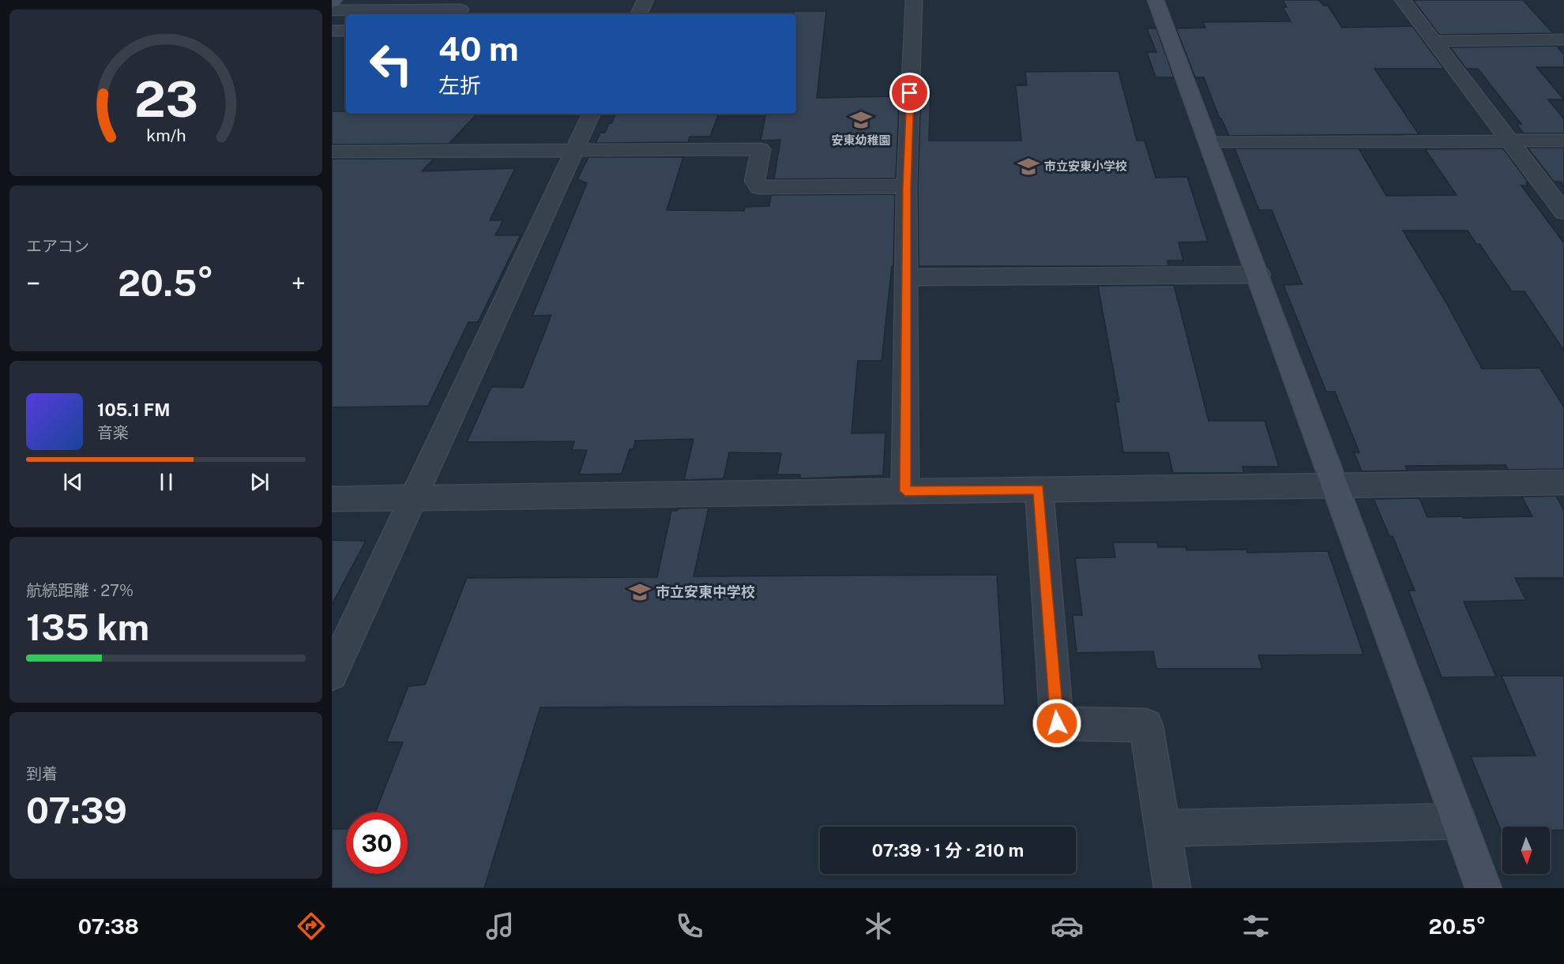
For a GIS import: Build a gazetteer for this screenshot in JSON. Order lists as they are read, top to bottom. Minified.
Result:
{"places":{"school or university":["安東幼稚園","市立安東小学校","市立安東中学校"]},"north":"bottom","page":{"turn":["40 m","左折"],"tile":["エアコン",["航続距離 · 27%","135 km"],["到着","07:39"]],"heat":["−","20.5°","+"],"song":["105.1 FM","音楽"],"limit":"30","trip":"07:39 · 1 分 · 210 m","tabs":["07:38","20.5°"],"gauge":["23","km/h"]}}
